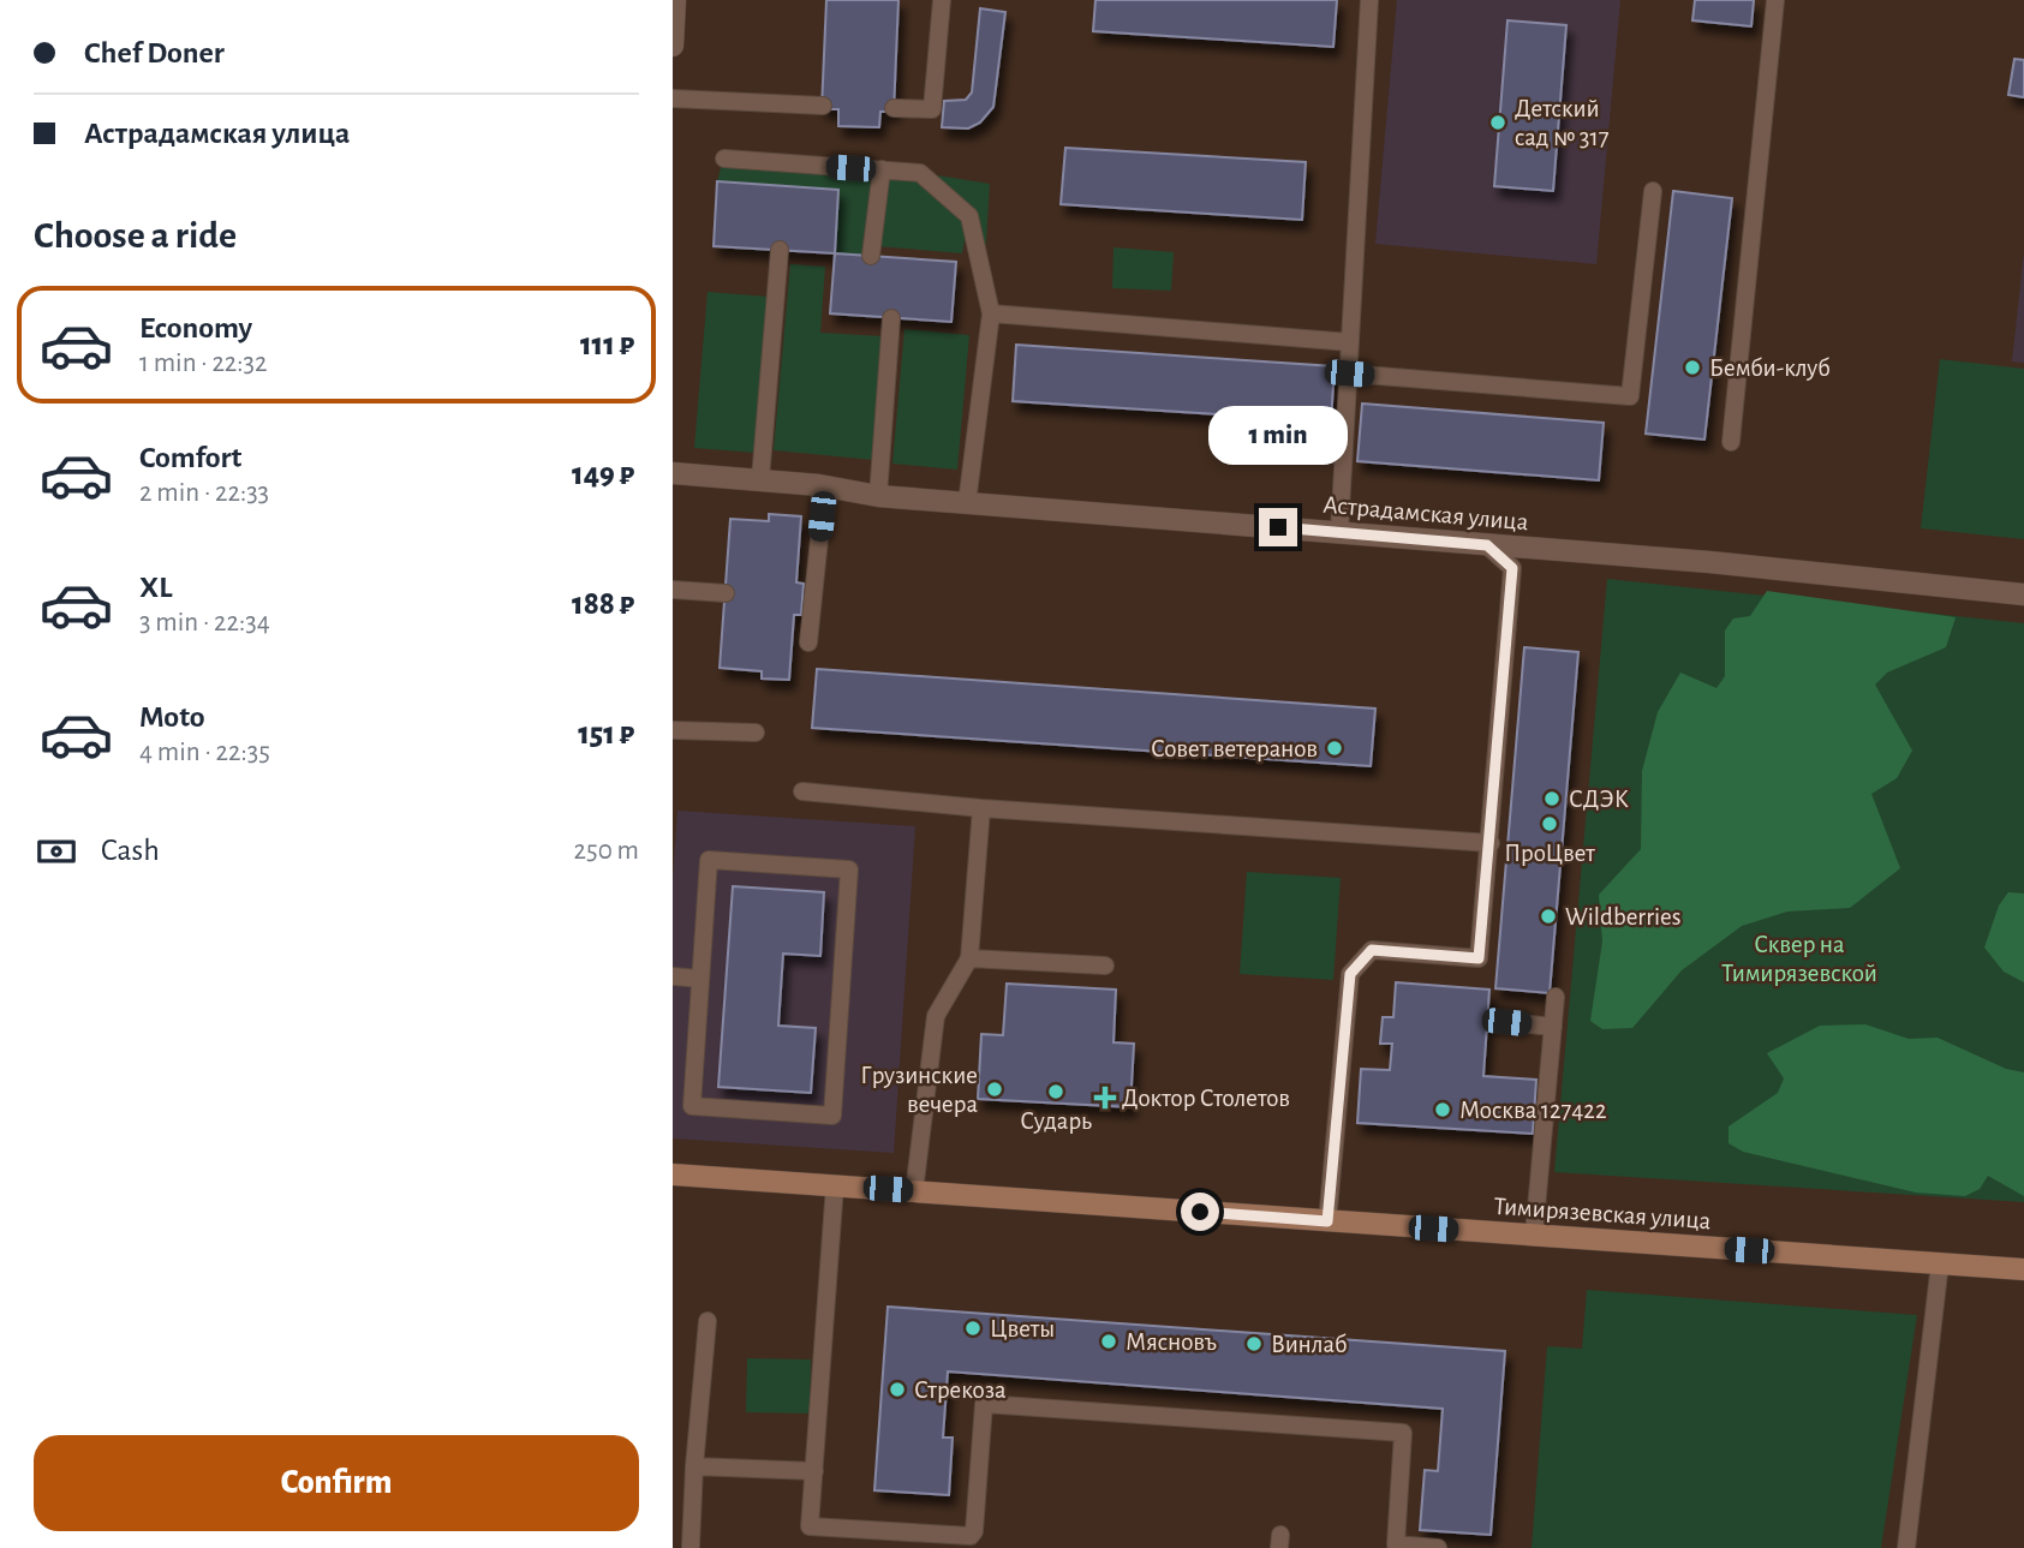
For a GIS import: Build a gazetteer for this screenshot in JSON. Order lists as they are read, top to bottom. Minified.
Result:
{"streets":{"main road":["Тимирязевская улица"],"street":["Астрадамская улица"]},"parks":["Сквер на Тимирязевской"],"places":{"other":["Детский сад № 317","Бемби-клуб","Совет ветеранов","СДЭК","ПроЦвет","Wildberries","Грузинские вечера","Сударь","Москва 127422","Цветы","Мясновъ","Винлаб","Стрекоза"],"health":["Доктор Столетов"]},"page":{"banner":["Chef Doner","Астрадамская улица"],"heading":"Choose a ride","list":[{"name":"Economy","note":"1 min · 22:32","value":"111 ₽"},{"name":"Comfort","note":"2 min · 22:33","value":"149 ₽"},{"name":"XL","note":"3 min · 22:34","value":"188 ₽"},{"name":"Moto","note":"4 min · 22:35","value":"151 ₽"}],"bubble":"1 min","pay":["Cash","250 m"],"buttons":"Confirm"}}
